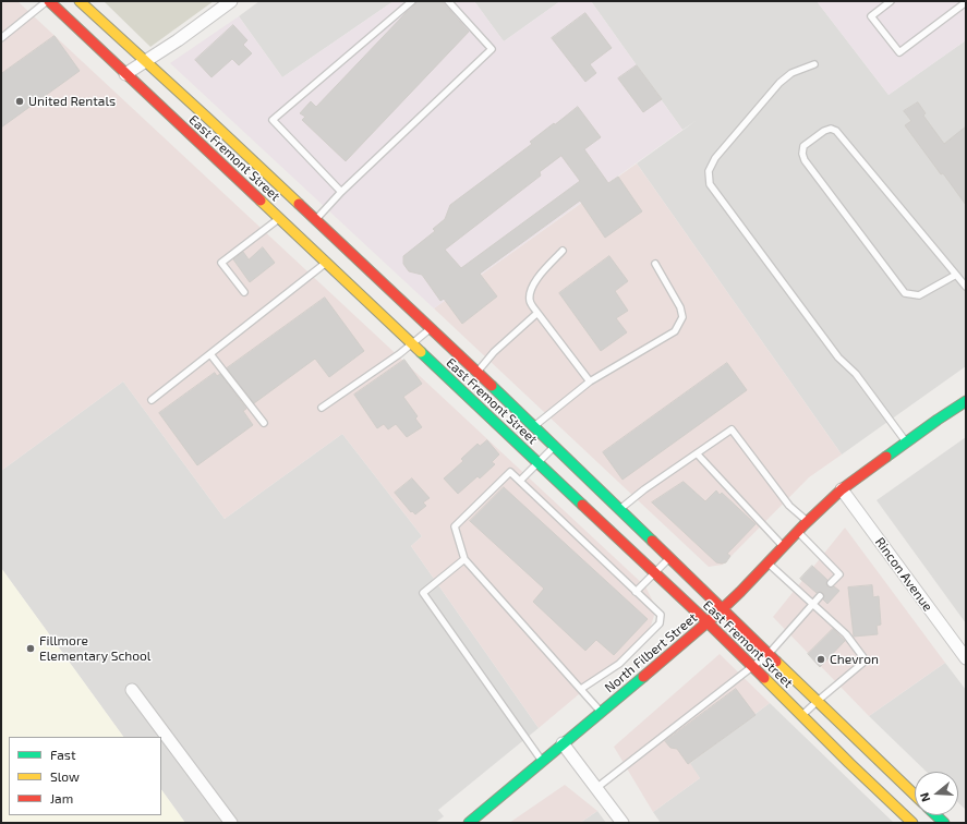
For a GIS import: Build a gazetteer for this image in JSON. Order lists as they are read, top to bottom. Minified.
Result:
{"streets":{"main road":["East Fremont Street","North Filbert Street"],"street":["Rincon Avenue"]},"crossings":[["East Fremont Street","North Filbert Street"],["Rincon Avenue","North Filbert Street"]],"places":["United Rentals","Fillmore Elementary School","Chevron"],"legend":["Fast","Slow","Jam"],"north":"left"}
